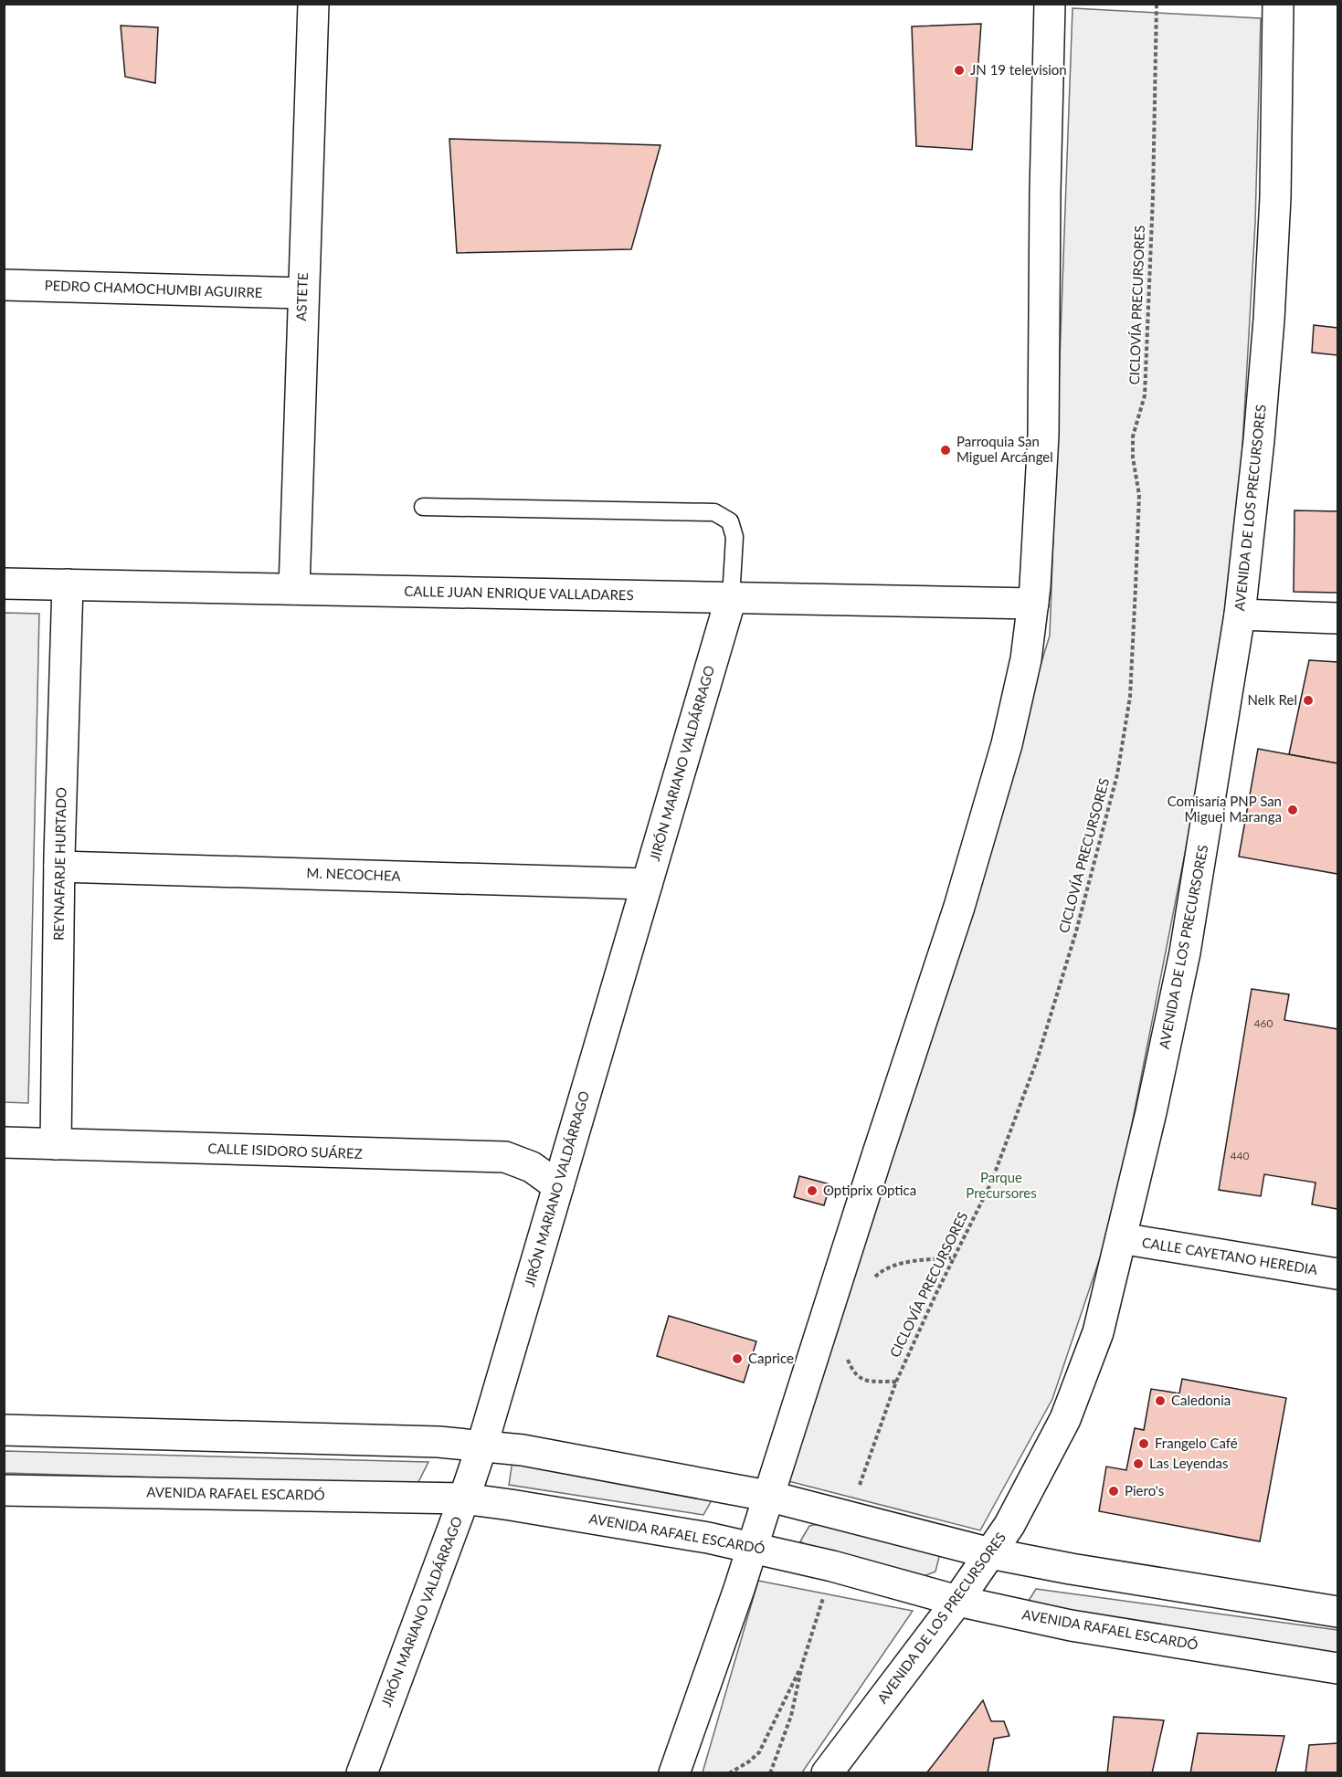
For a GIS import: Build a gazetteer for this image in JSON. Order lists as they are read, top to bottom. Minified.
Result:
{"streets":{"street":["PEDRO CHAMOCHUMBI AGUIRRE","ASTETE","AVENIDA DE LOS PRECURSORES","CALLE JUAN ENRIQUE VALLADARES","JIRÓN MARIANO VALDÁRRAGO","REYNAFARJE HURTADO","M. NECOCHEA","CALLE ISIDORO SUÁREZ","CALLE CAYETANO HEREDIA","AVENIDA RAFAEL ESCARDÓ"],"path":["CICLOVÍA PRECURSORES"]},"crossings":[["PEDRO CHAMOCHUMBI AGUIRRE","ASTETE"],["ASTETE","CALLE JUAN ENRIQUE VALLADARES"],["AVENIDA DE LOS PRECURSORES","CALLE CAYETANO HEREDIA"],["AVENIDA DE LOS PRECURSORES","AVENIDA RAFAEL ESCARDÓ"],["CALLE JUAN ENRIQUE VALLADARES","JIRÓN MARIANO VALDÁRRAGO"],["CALLE JUAN ENRIQUE VALLADARES","REYNAFARJE HURTADO"],["JIRÓN MARIANO VALDÁRRAGO","M. NECOCHEA"],["JIRÓN MARIANO VALDÁRRAGO","CALLE ISIDORO SUÁREZ"],["JIRÓN MARIANO VALDÁRRAGO","AVENIDA RAFAEL ESCARDÓ"],["REYNAFARJE HURTADO","M. NECOCHEA"],["REYNAFARJE HURTADO","CALLE ISIDORO SUÁREZ"]],"parks":["Parque Precursores"],"places":["JN 19 television","Parroquia San Miguel Arcángel","Nelk Rel","Comisaría PNP San Miguel Maranga","Optiprix Optica","Caprice","Caledonia","Frangelo Café","Las Leyendas","Piero's"],"house_numbers":["460","440"]}
